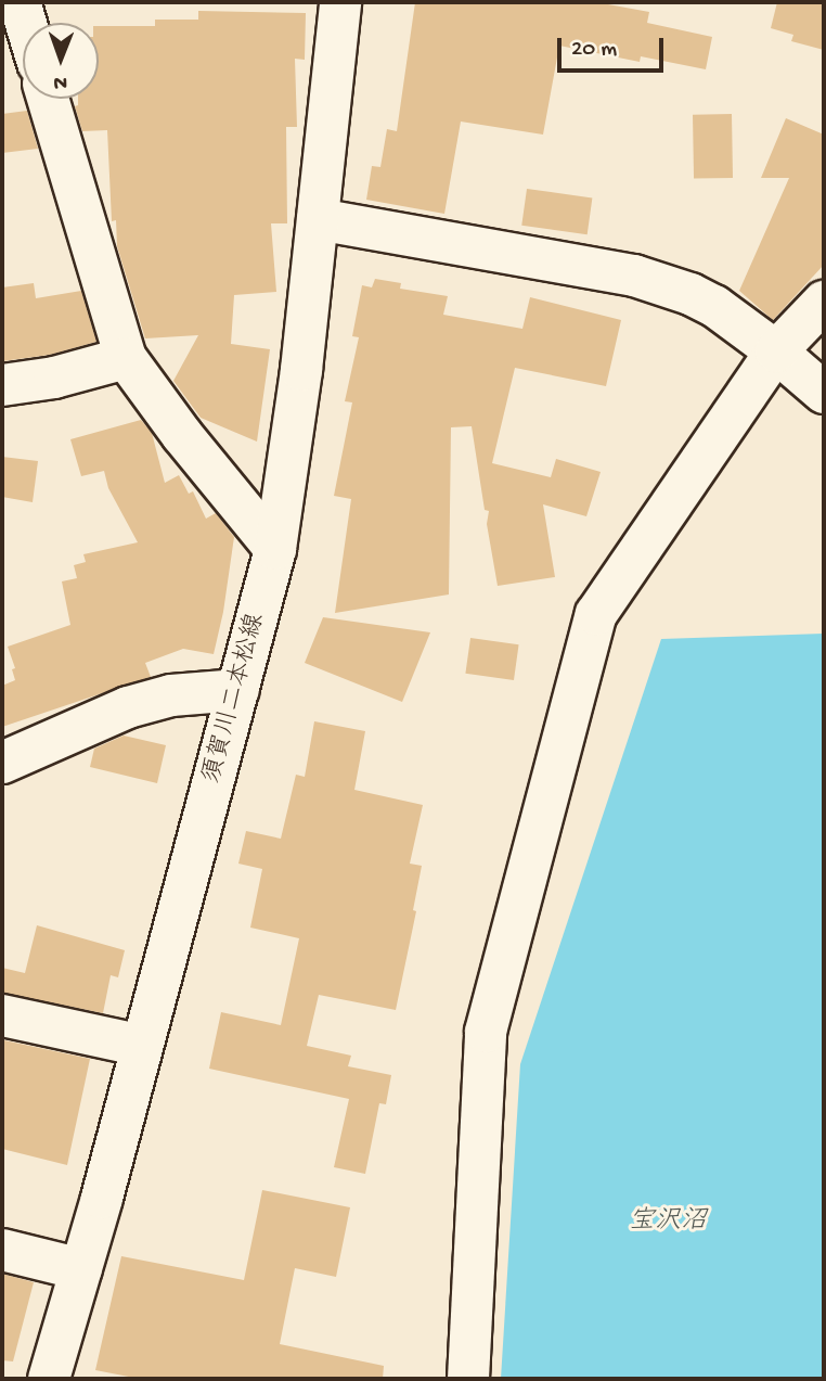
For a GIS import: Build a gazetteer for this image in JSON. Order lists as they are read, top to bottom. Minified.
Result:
{"streets":{"street":["須賀川二本松線"]},"water":["宝沢沼"],"scale_bar":"20 m","north":"bottom"}
